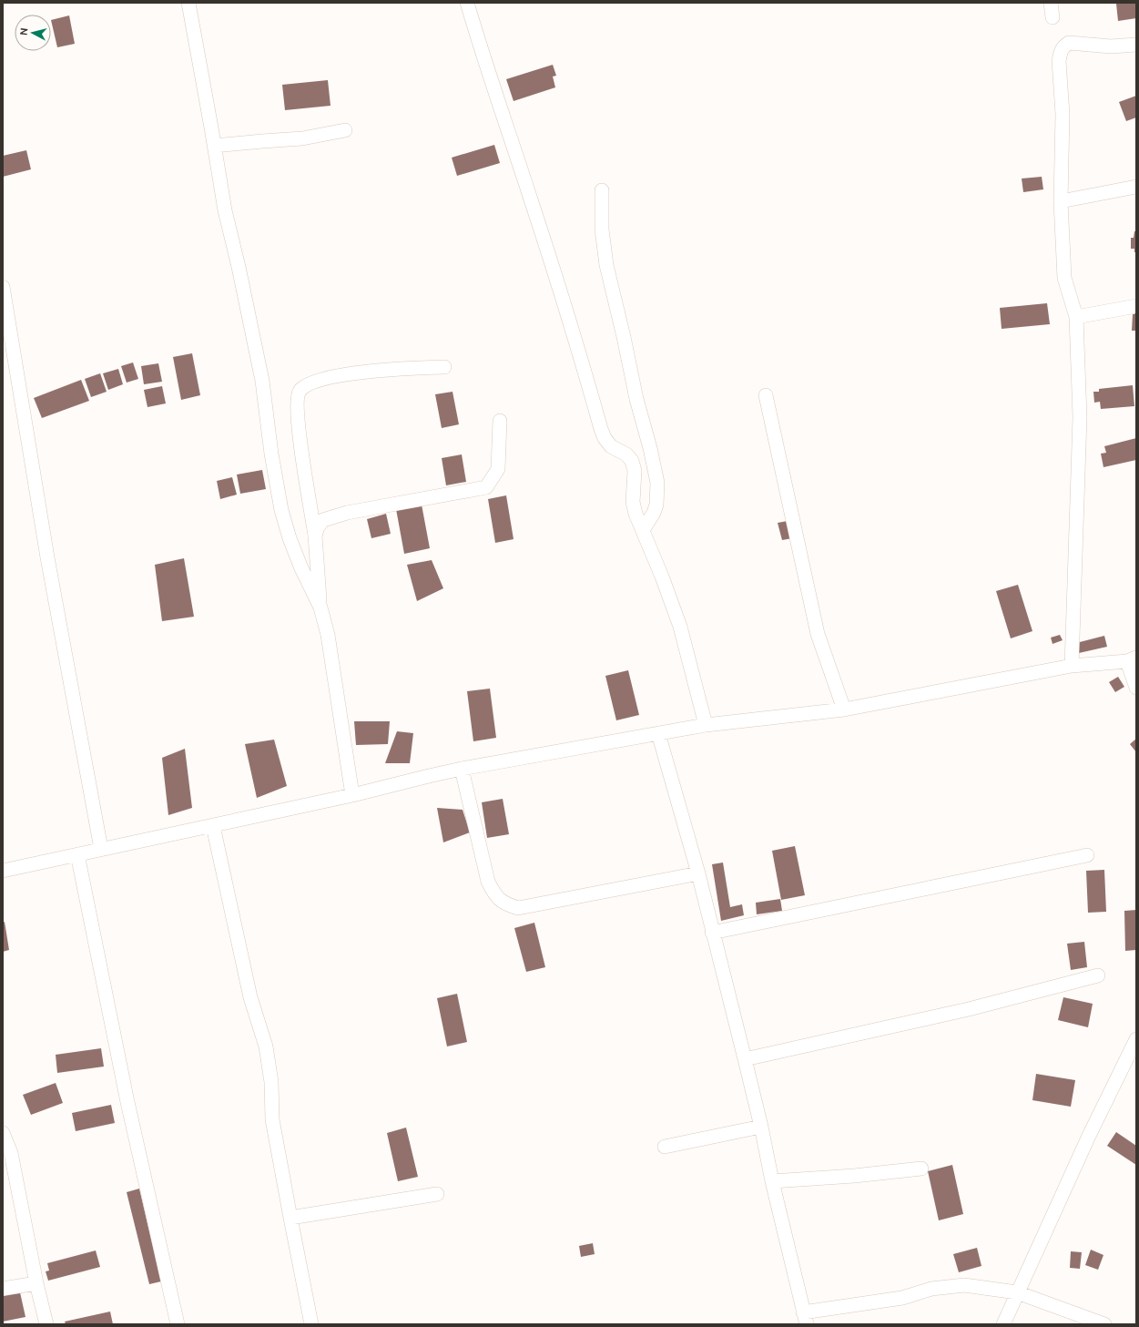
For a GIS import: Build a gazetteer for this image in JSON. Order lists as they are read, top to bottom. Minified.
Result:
{"north":"left"}
